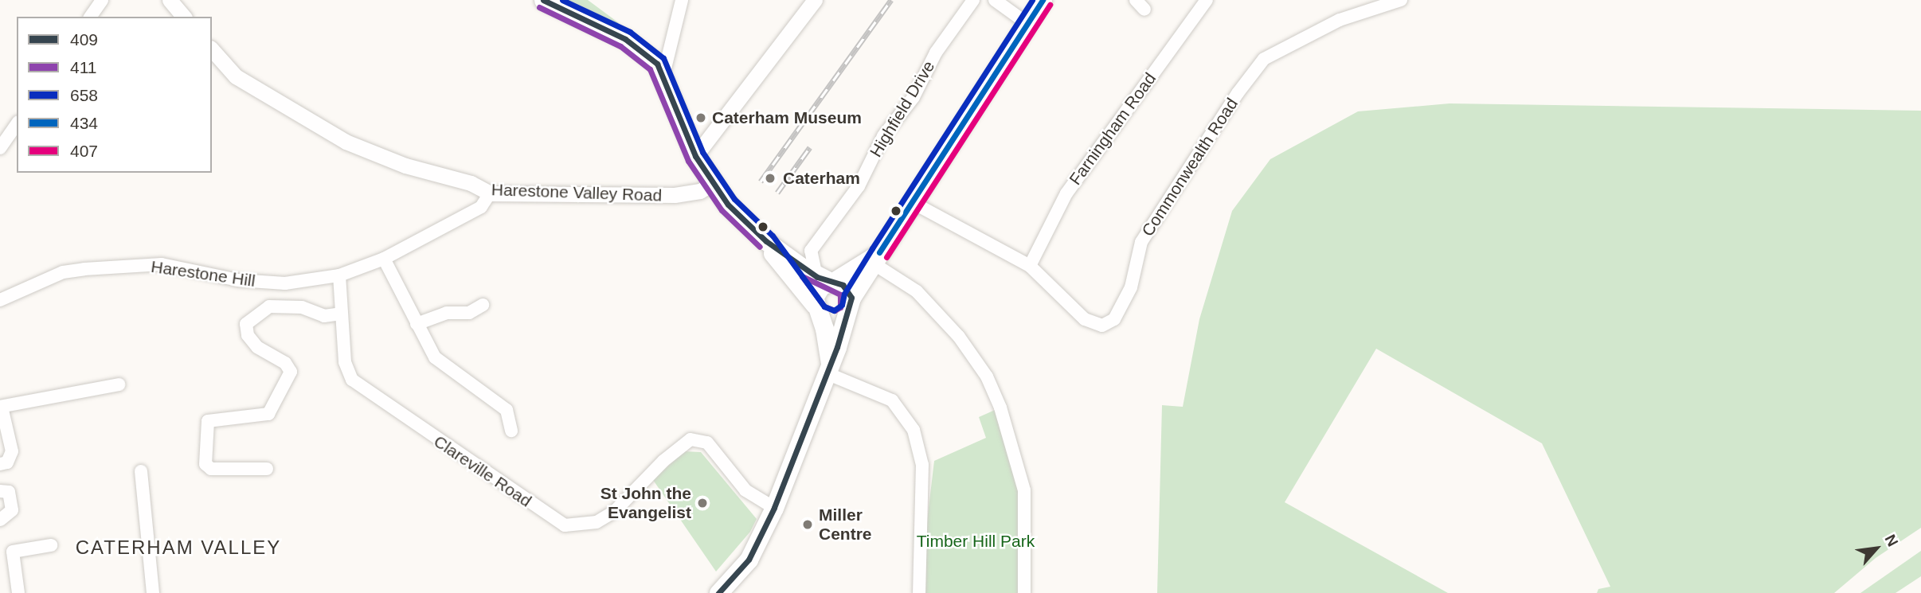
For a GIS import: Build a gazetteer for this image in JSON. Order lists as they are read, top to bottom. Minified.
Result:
{"streets":{"street":["Highfield Drive","Farningham Road","Commonwealth Road","Harestone Valley Road","Harestone Hill","Clareville Road"]},"crossings":[["Farningham Road","Commonwealth Road"],["Harestone Valley Road","Harestone Hill"],["Harestone Hill","Clareville Road"]],"districts":["CATERHAM VALLEY"],"parks":["Timber Hill Park"],"places":["Caterham Museum","Caterham","St John the Evangelist","Miller Centre"],"lines":["transit line 409","transit line 658","transit line 434","transit line 407","transit line 411"],"legend":["409","411","658","434","407"],"north":"top right"}
